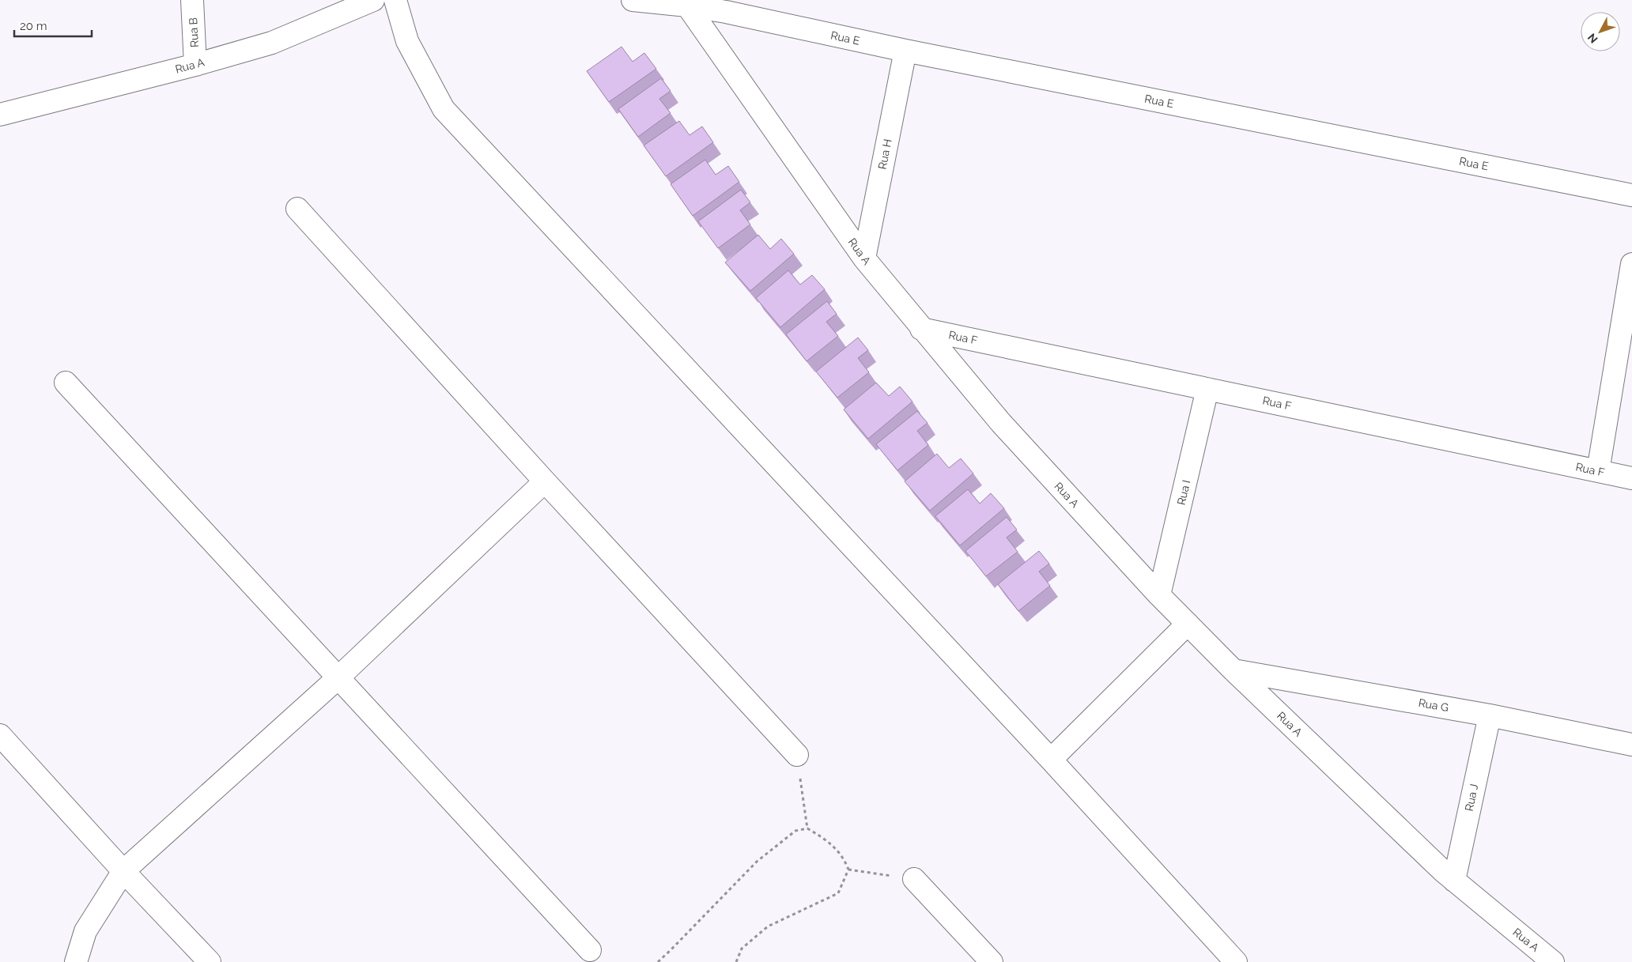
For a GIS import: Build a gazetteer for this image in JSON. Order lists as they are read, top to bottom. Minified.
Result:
{"streets":{"street":["Rua B","Rua E","Rua A","Rua H","Rua F","Rua I","Rua G","Rua J"]},"crossings":[["Rua B","Rua A"],["Rua E","Rua A"],["Rua E","Rua H"],["Rua A","Rua H"],["Rua A","Rua F"],["Rua A","Rua I"],["Rua A","Rua G"],["Rua A","Rua J"],["Rua F","Rua I"],["Rua G","Rua J"]],"scale_bar":"20 m","north":"bottom left"}
